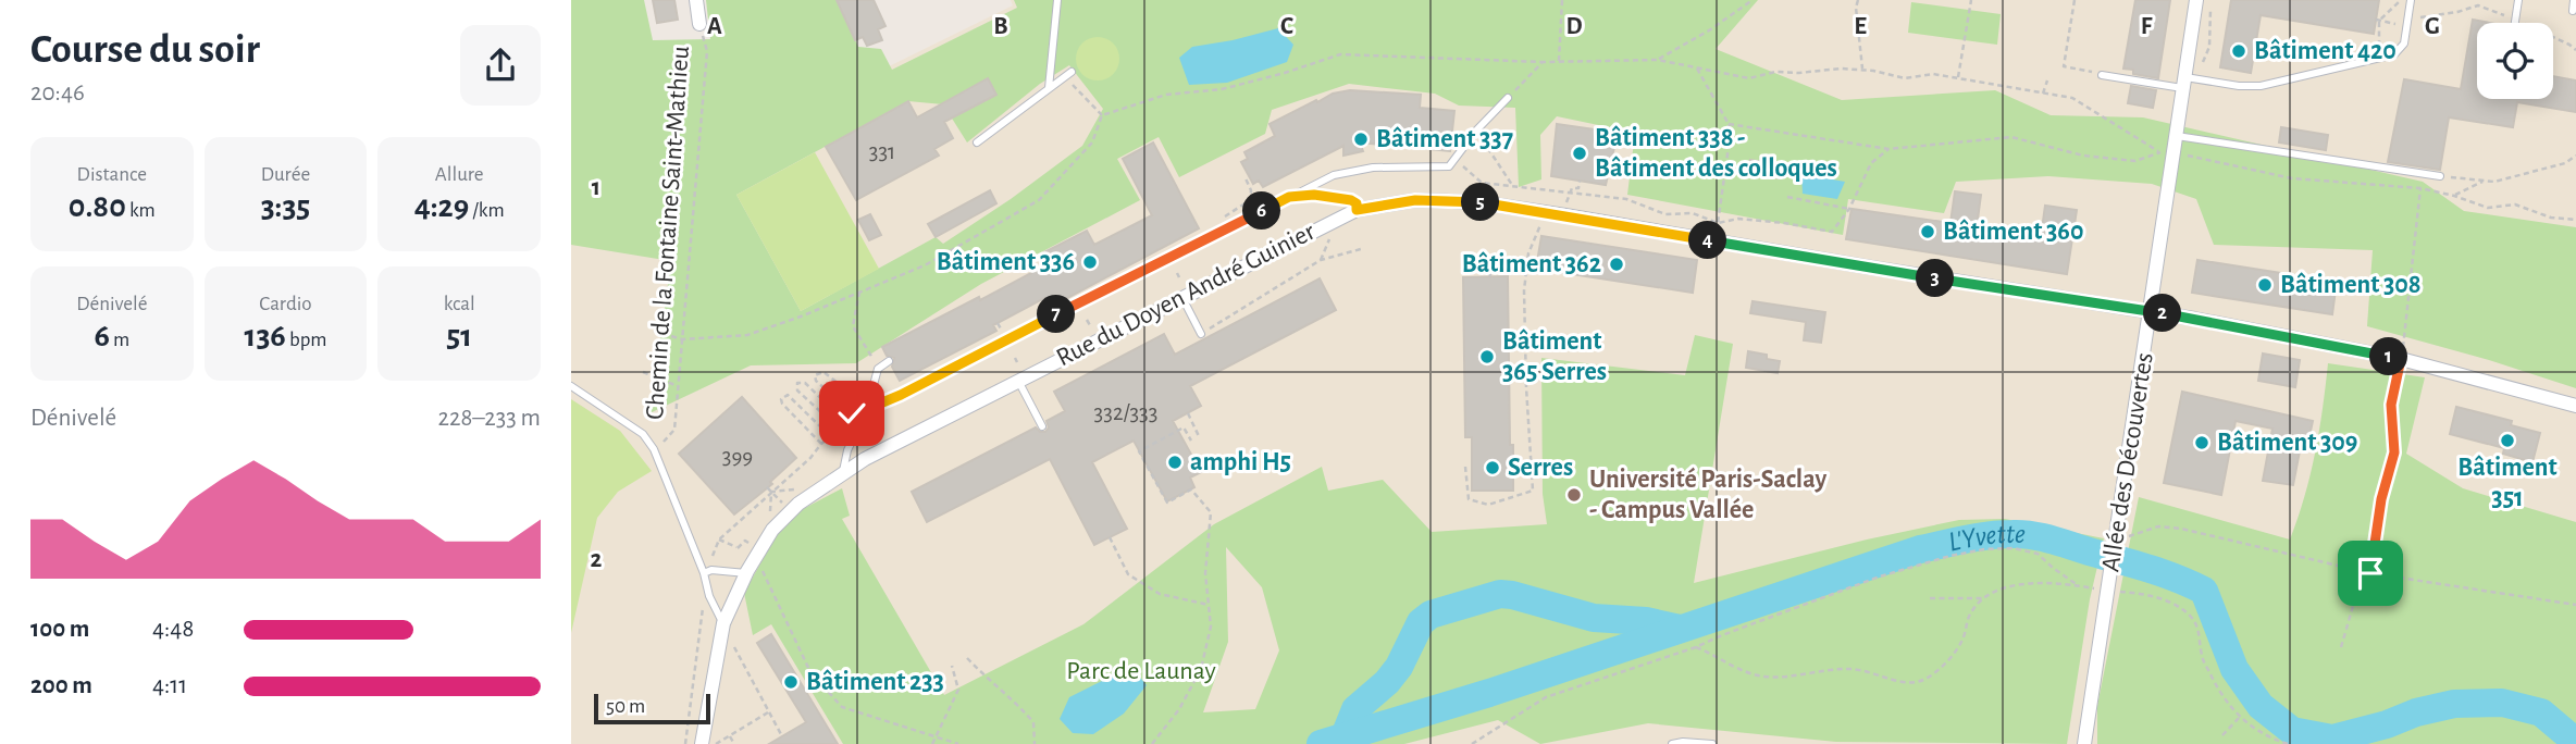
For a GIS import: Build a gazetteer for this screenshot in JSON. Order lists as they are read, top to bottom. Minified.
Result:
{"streets":{"street":["Rue du Doyen André Guinier","Allée des Découvertes"],"path":["Chemin de la Fontaine Saint-Mathieu"]},"crossings":[["Rue du Doyen André Guinier","Allée des Découvertes"]],"water":["L'Yvette"],"parks":["Parc de Launay"],"places":["Bâtiment 420","Bâtiment 337","Bâtiment 338 - Bâtiment des colloques","Bâtiment 360","Bâtiment 336","Bâtiment 362","Bâtiment 308","Bâtiment 365 Serres","Bâtiment 351","Bâtiment 309","amphi H5","Serres","Université Paris-Saclay - Campus Vallée","Bâtiment 233"],"house_numbers":["331","332/333","399"],"scale_bar":"50 m","page":{"heading":["Course du soir","20:46"],"stats":[["Distance","0.80 km"],["Durée","3:35"],["Allure","4:29 /km"],["Dénivelé","6 m"],["Cardio","136 bpm"],["kcal","51"]],"pins":["5","6","4","3","2","7","1"],"chart":["Dénivelé","228–233 m"],"list":[{"name":"100 m","note":"4:48"},{"name":"200 m","note":"4:11"}],"scale":"50 m"},"grid":{"columns":["A","B","C","D","E","F","G"],"rows":["1","2"]}}
